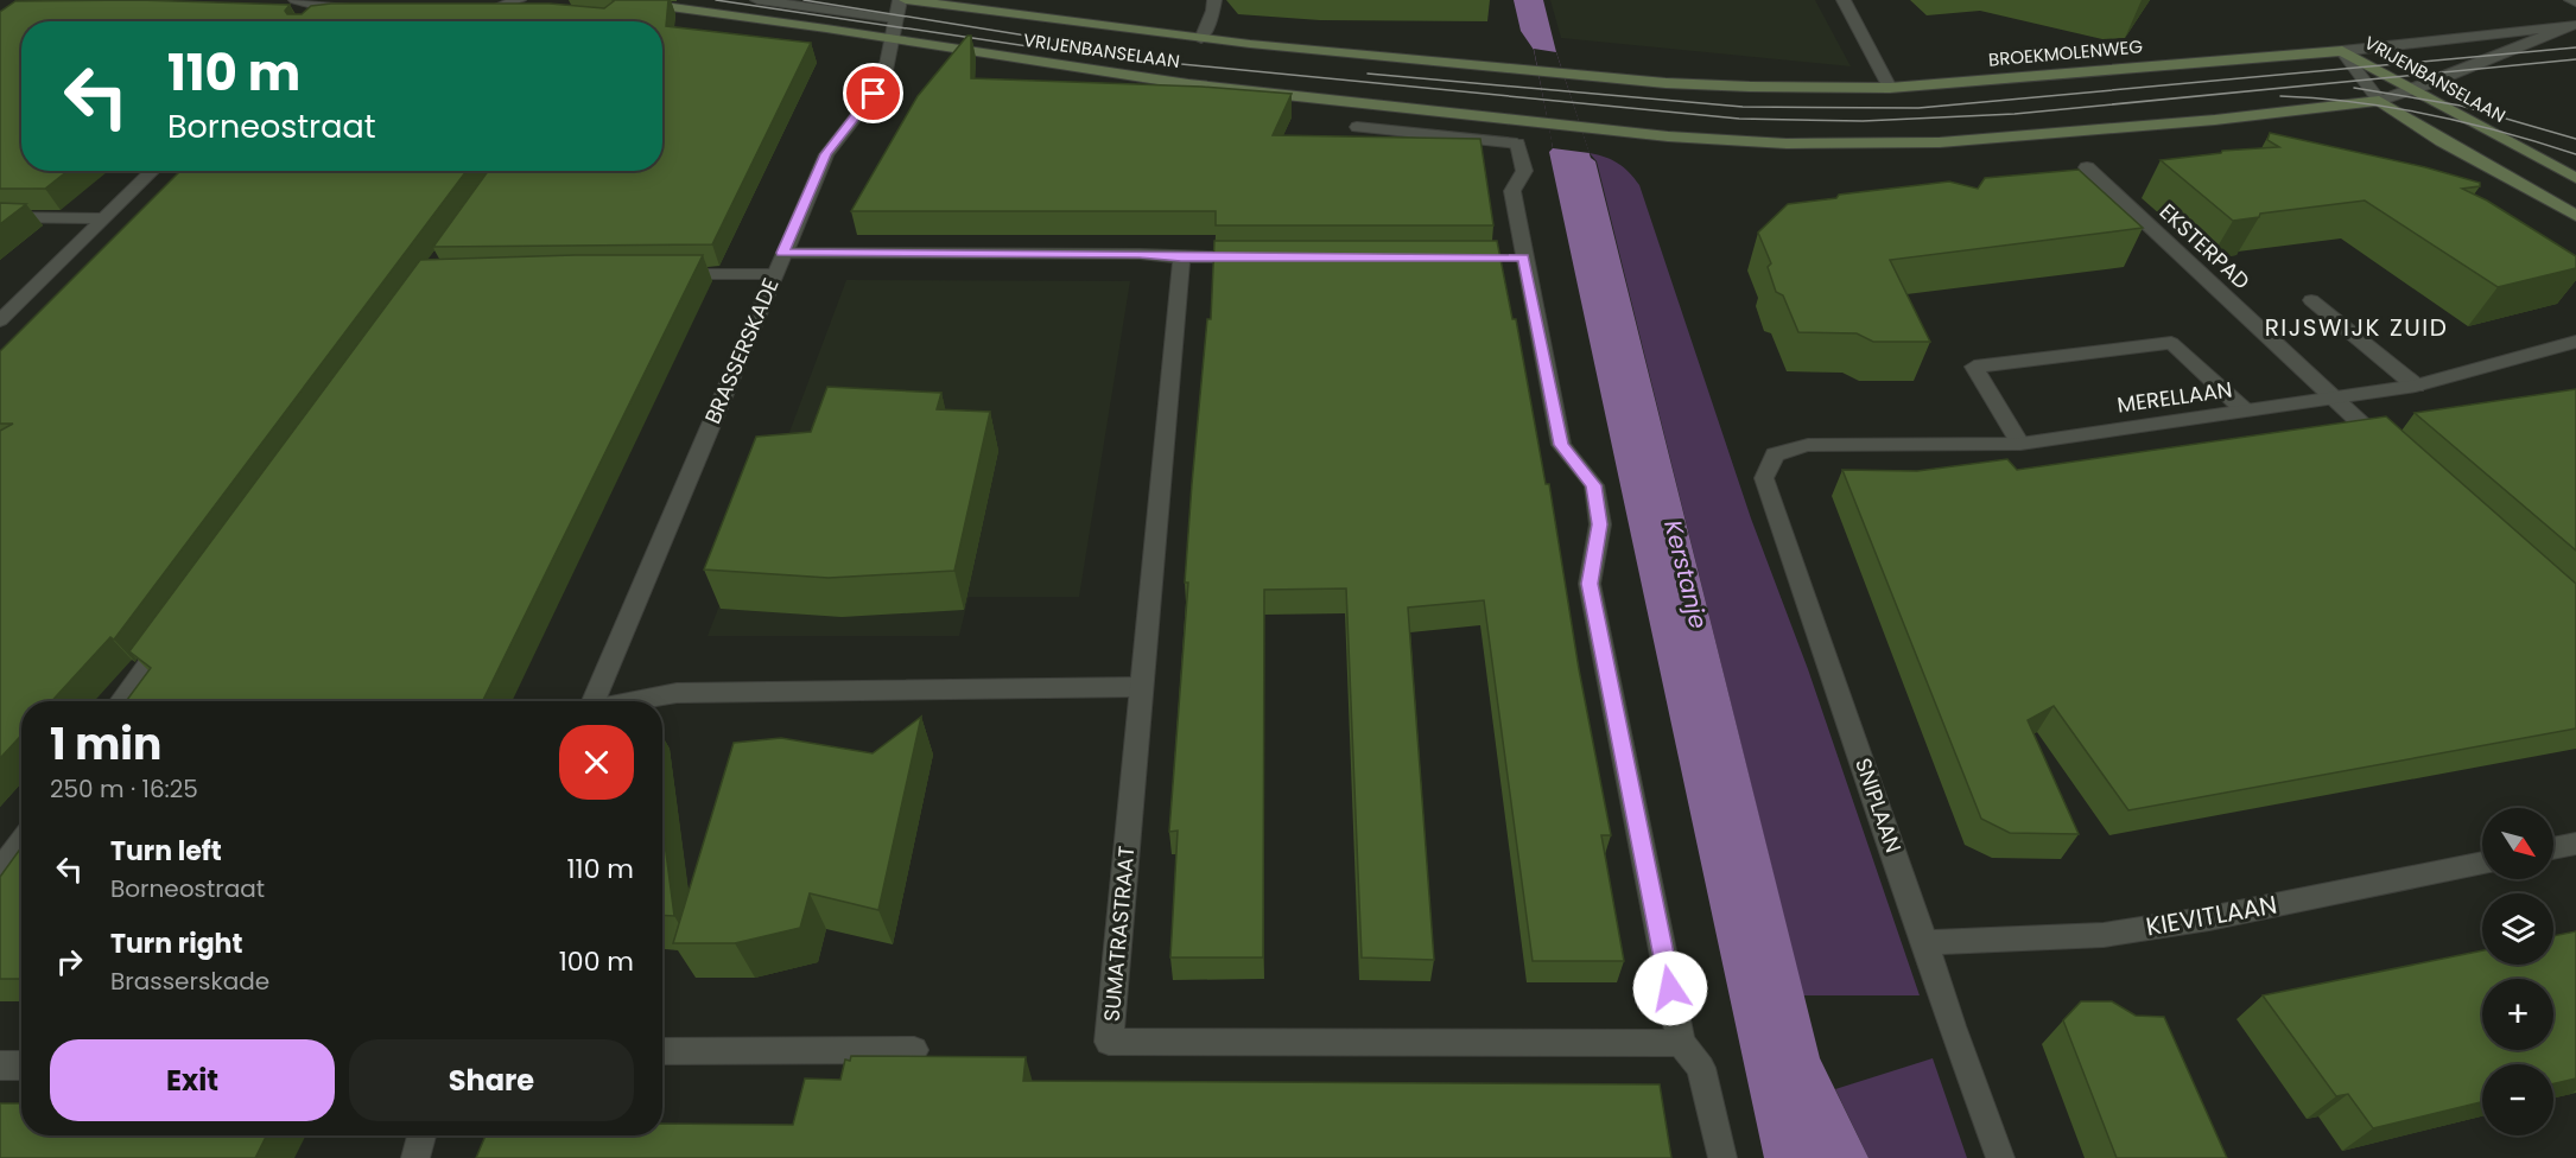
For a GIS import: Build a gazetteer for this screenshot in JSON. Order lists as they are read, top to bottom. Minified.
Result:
{"streets":{"main road":["VRIJENBANSELAAN","BROEKMOLENWEG"],"street":["EKSTERPAD","BRASSERSKADE","MERELLAAN","SNIPLAAN","KIEVITLAAN","SUMATRASTRAAT"]},"crossings":[["VRIJENBANSELAAN","BROEKMOLENWEG"],["VRIJENBANSELAAN","BRASSERSKADE"],["EKSTERPAD","MERELLAAN"],["MERELLAAN","SNIPLAAN"],["SNIPLAAN","KIEVITLAAN"]],"districts":["RIJSWIJK ZUID"],"water":["Kerstanje"],"north":"bottom right","page":{"turn":["110 m","Borneostraat"],"heading":["1 min","250 m · 16:25"],"map_buttons":["+","−"],"list":[{"name":"Turn left","note":"Borneostraat","value":"110 m"},{"name":"Turn right","note":"Brasserskade","value":"100 m"}],"buttons":["Exit","Share"]}}
